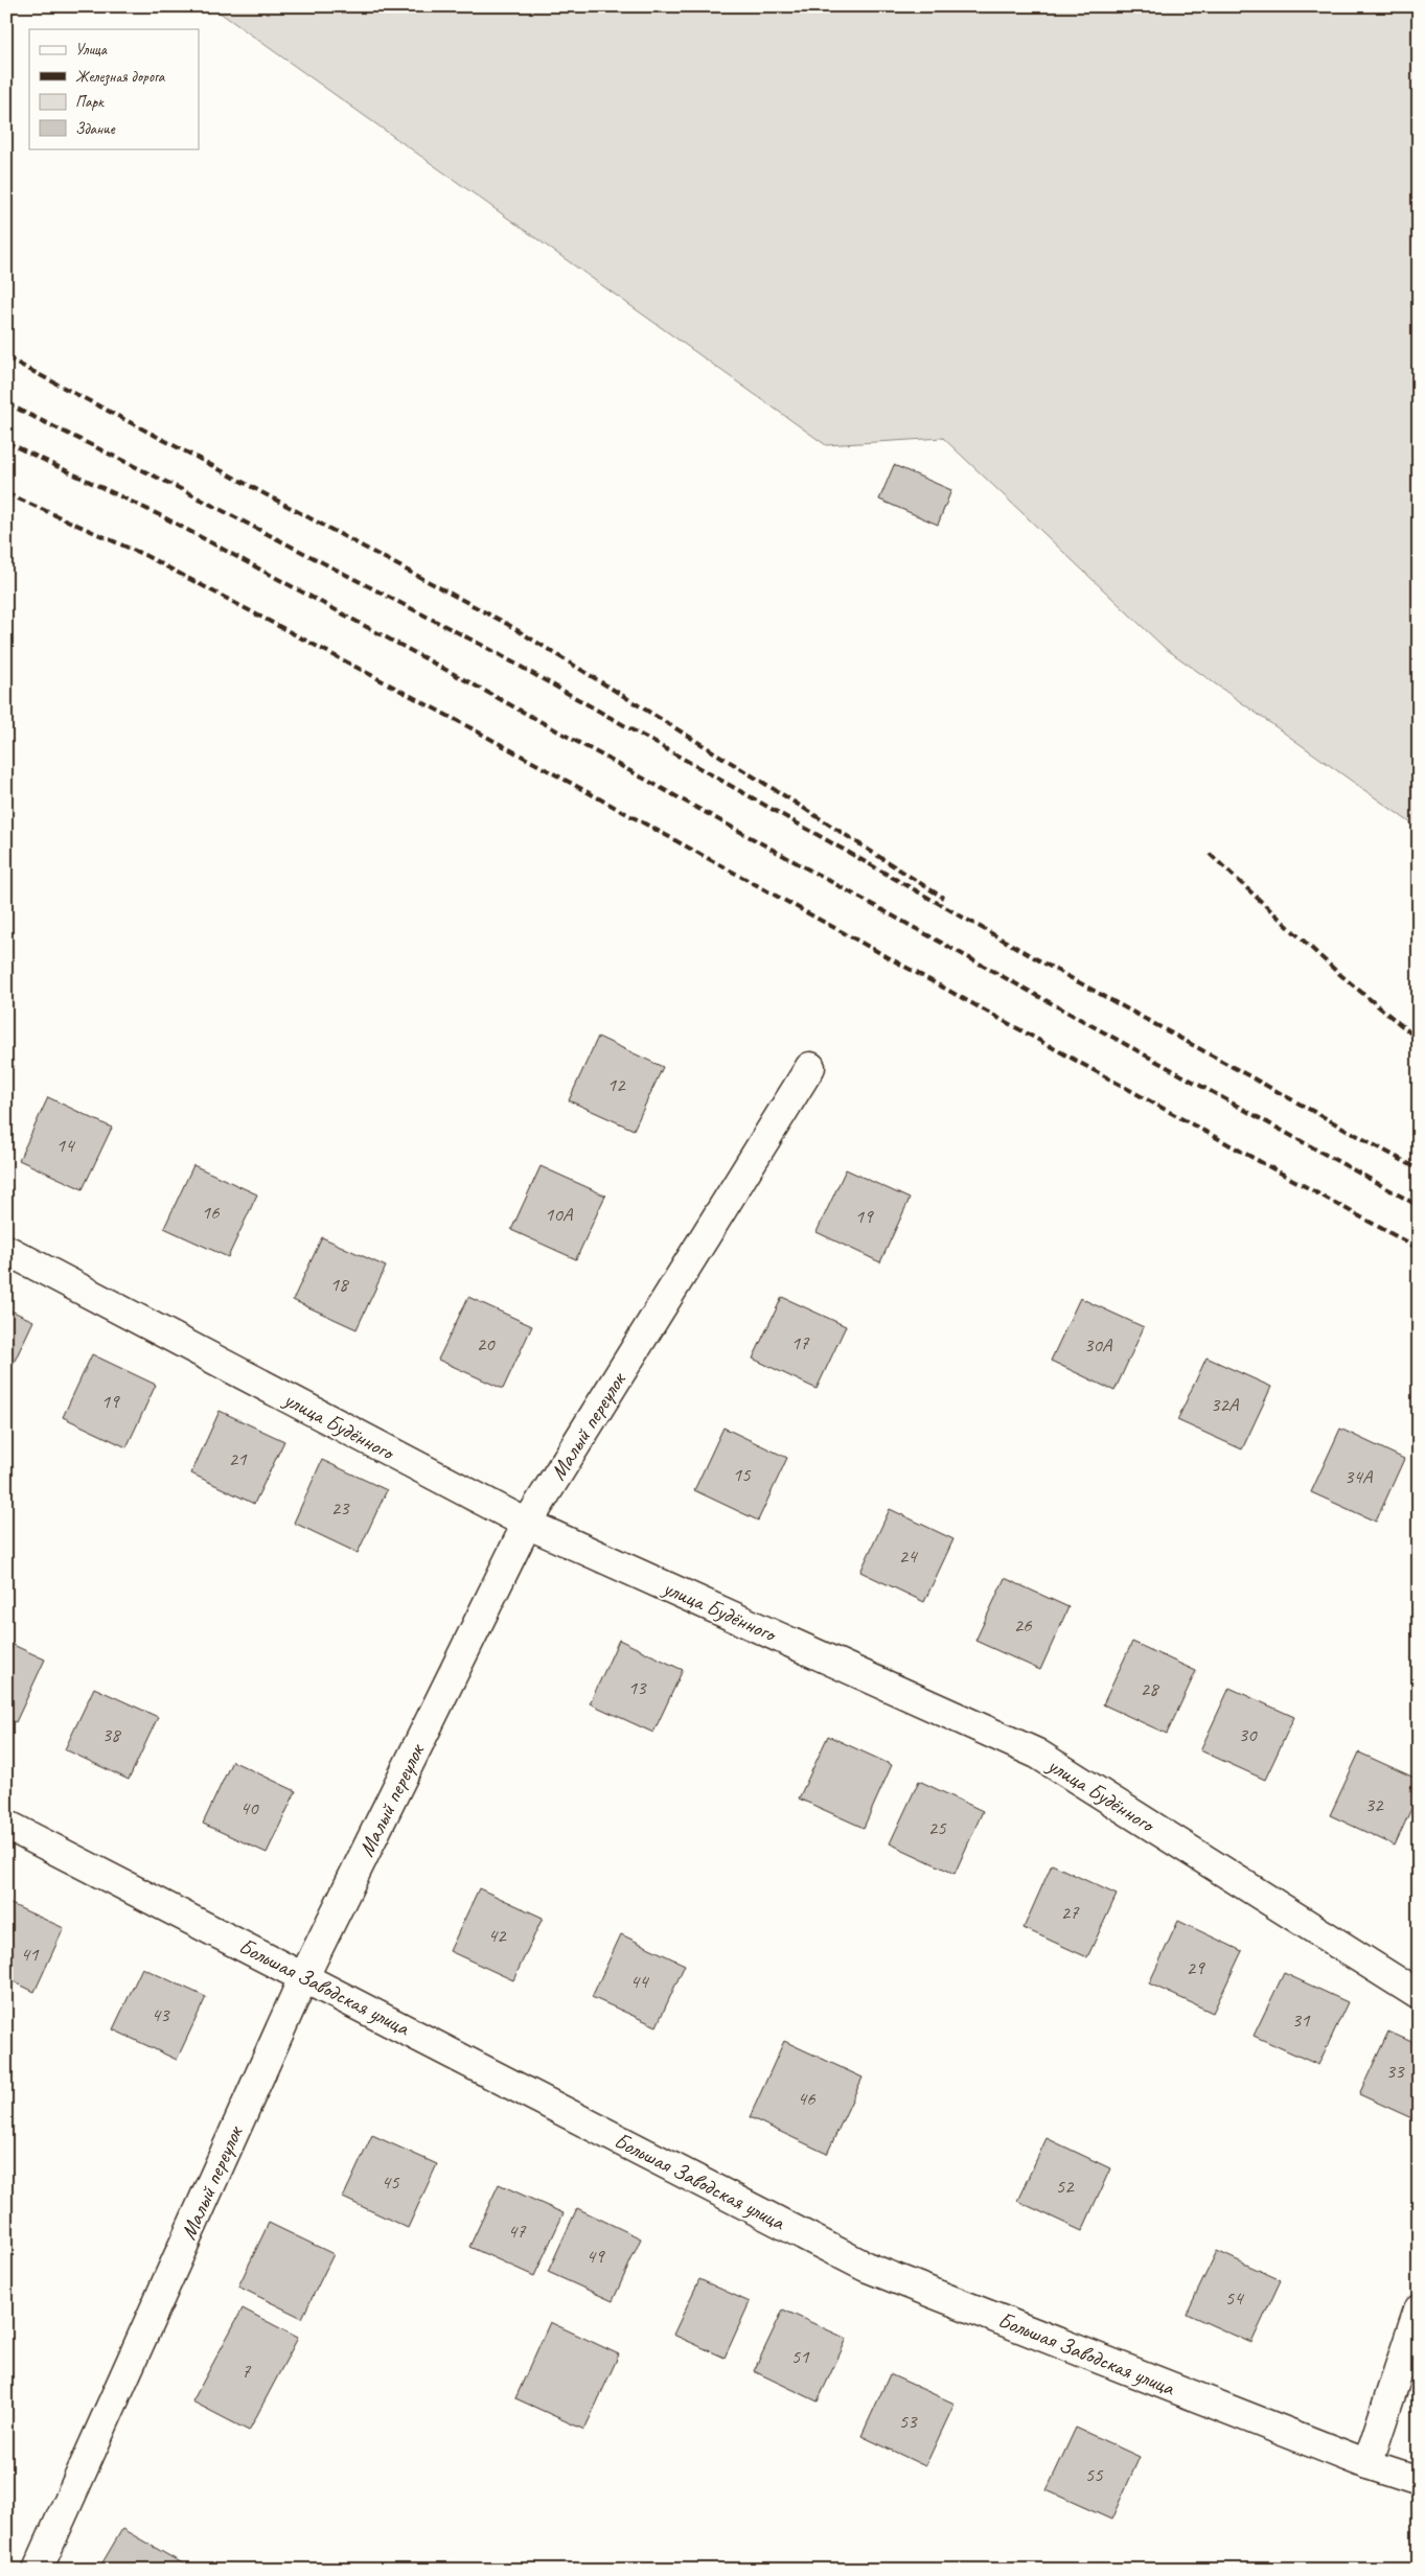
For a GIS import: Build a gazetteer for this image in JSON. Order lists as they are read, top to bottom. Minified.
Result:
{"streets":{"street":["улица Будённого","Малый переулок","Большая Заводская улица"]},"crossings":[["улица Будённого","Малый переулок"],["Малый переулок","Большая Заводская улица"]],"house_numbers":["12","14","16","10А","19","18","17","20","30А","19","32А","21","15","34А","23","24","26","13","28","38","30","32","40","25","27","42","41","29","44","43","31","33","46","45","52","47","49","54","51","7","53","55"],"legend":["Улица","Железная дорога","Парк","Здание"]}
